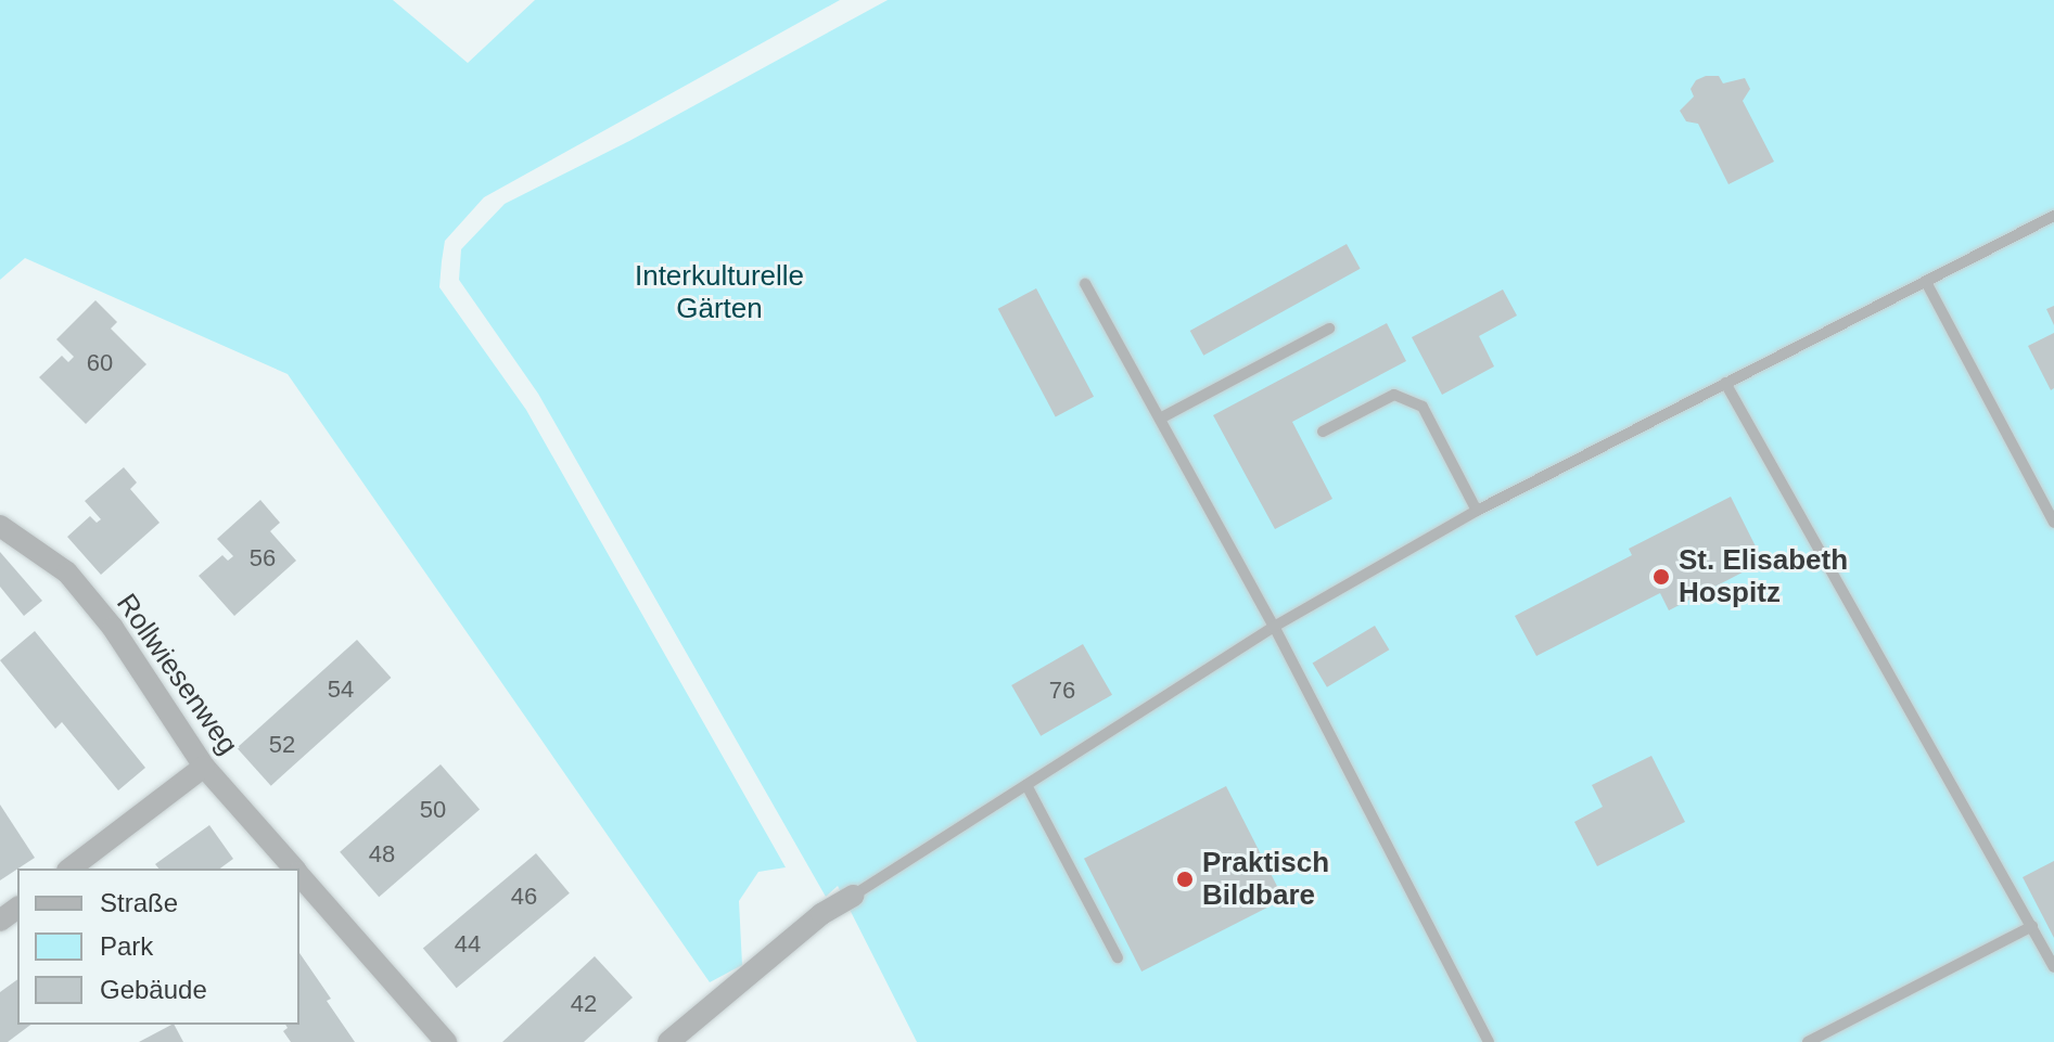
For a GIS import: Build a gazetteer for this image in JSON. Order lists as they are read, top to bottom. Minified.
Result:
{"streets":{"street":["Rollwiesenweg"]},"parks":["Interkulturelle Gärten"],"places":["St. Elisabeth Hospitz","Praktisch Bildbare"],"house_numbers":["60","56","54","76","52","50","48","46","44","42"],"legend":["Straße","Park","Gebäude"]}
